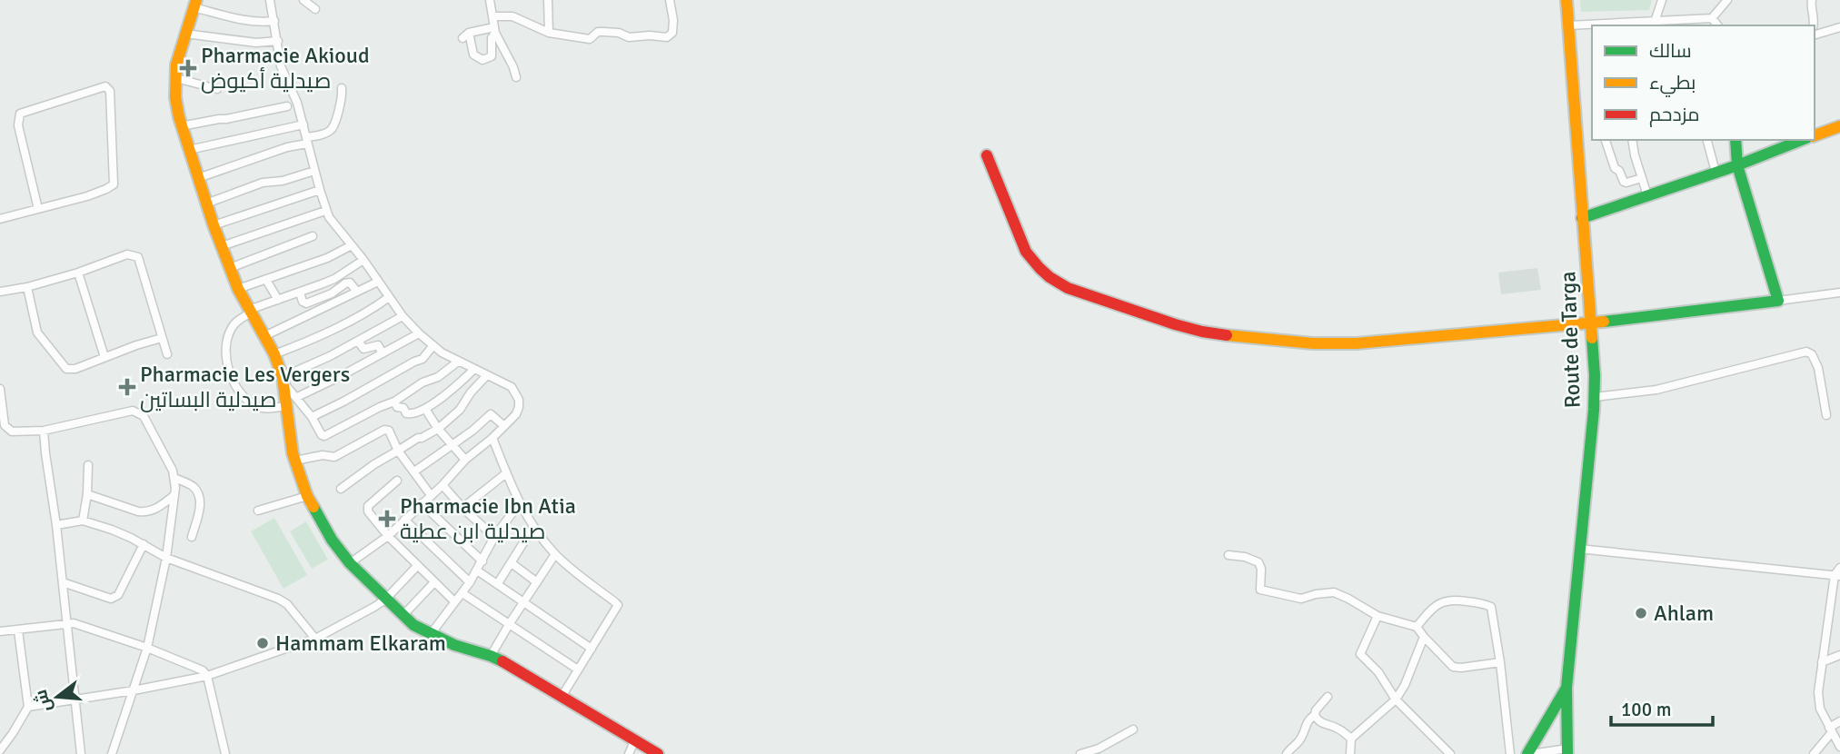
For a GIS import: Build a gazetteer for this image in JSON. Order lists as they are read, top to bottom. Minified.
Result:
{"streets":{"street":["Route de Targa"]},"places":{"health":["Pharmacie Akioud صيدلية أكيوض","Pharmacie Les Vergers صيدلية البساتين","Pharmacie Ibn Atia صيدلية ابن عطية"],"other":["Ahlam","Hammam Elkaram"]},"legend":["سالك","بطيء","مزدحم"],"scale_bar":"100 m","north":"left"}
